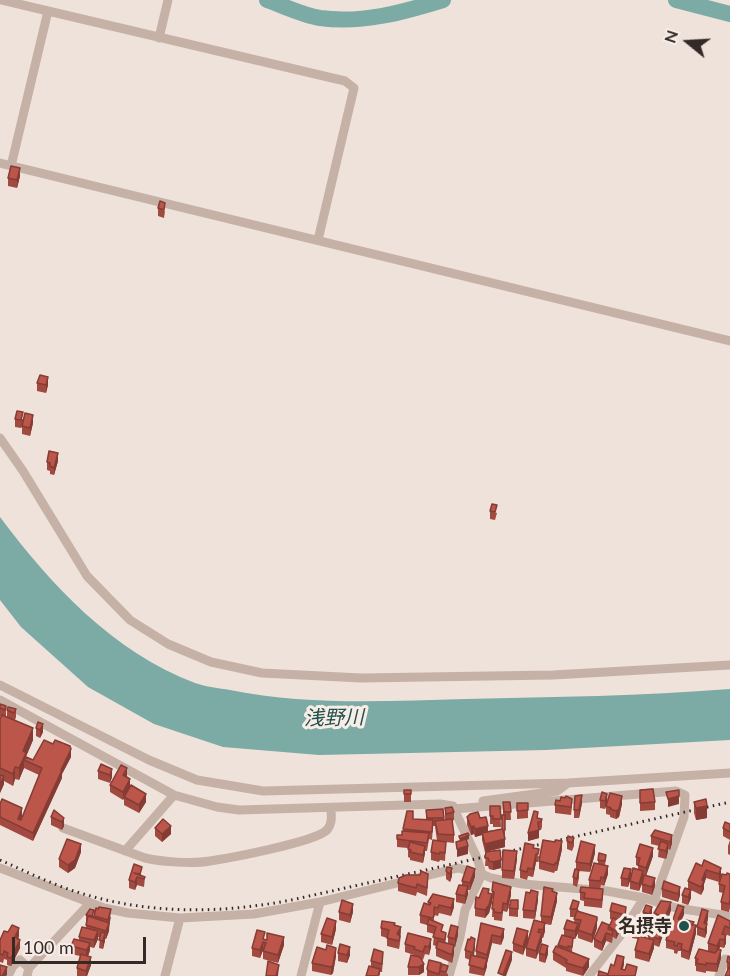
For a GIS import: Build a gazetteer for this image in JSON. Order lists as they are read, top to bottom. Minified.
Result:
{"water":["浅野川"],"places":["名摂寺"],"scale_bar":"100 m","north":"left"}
